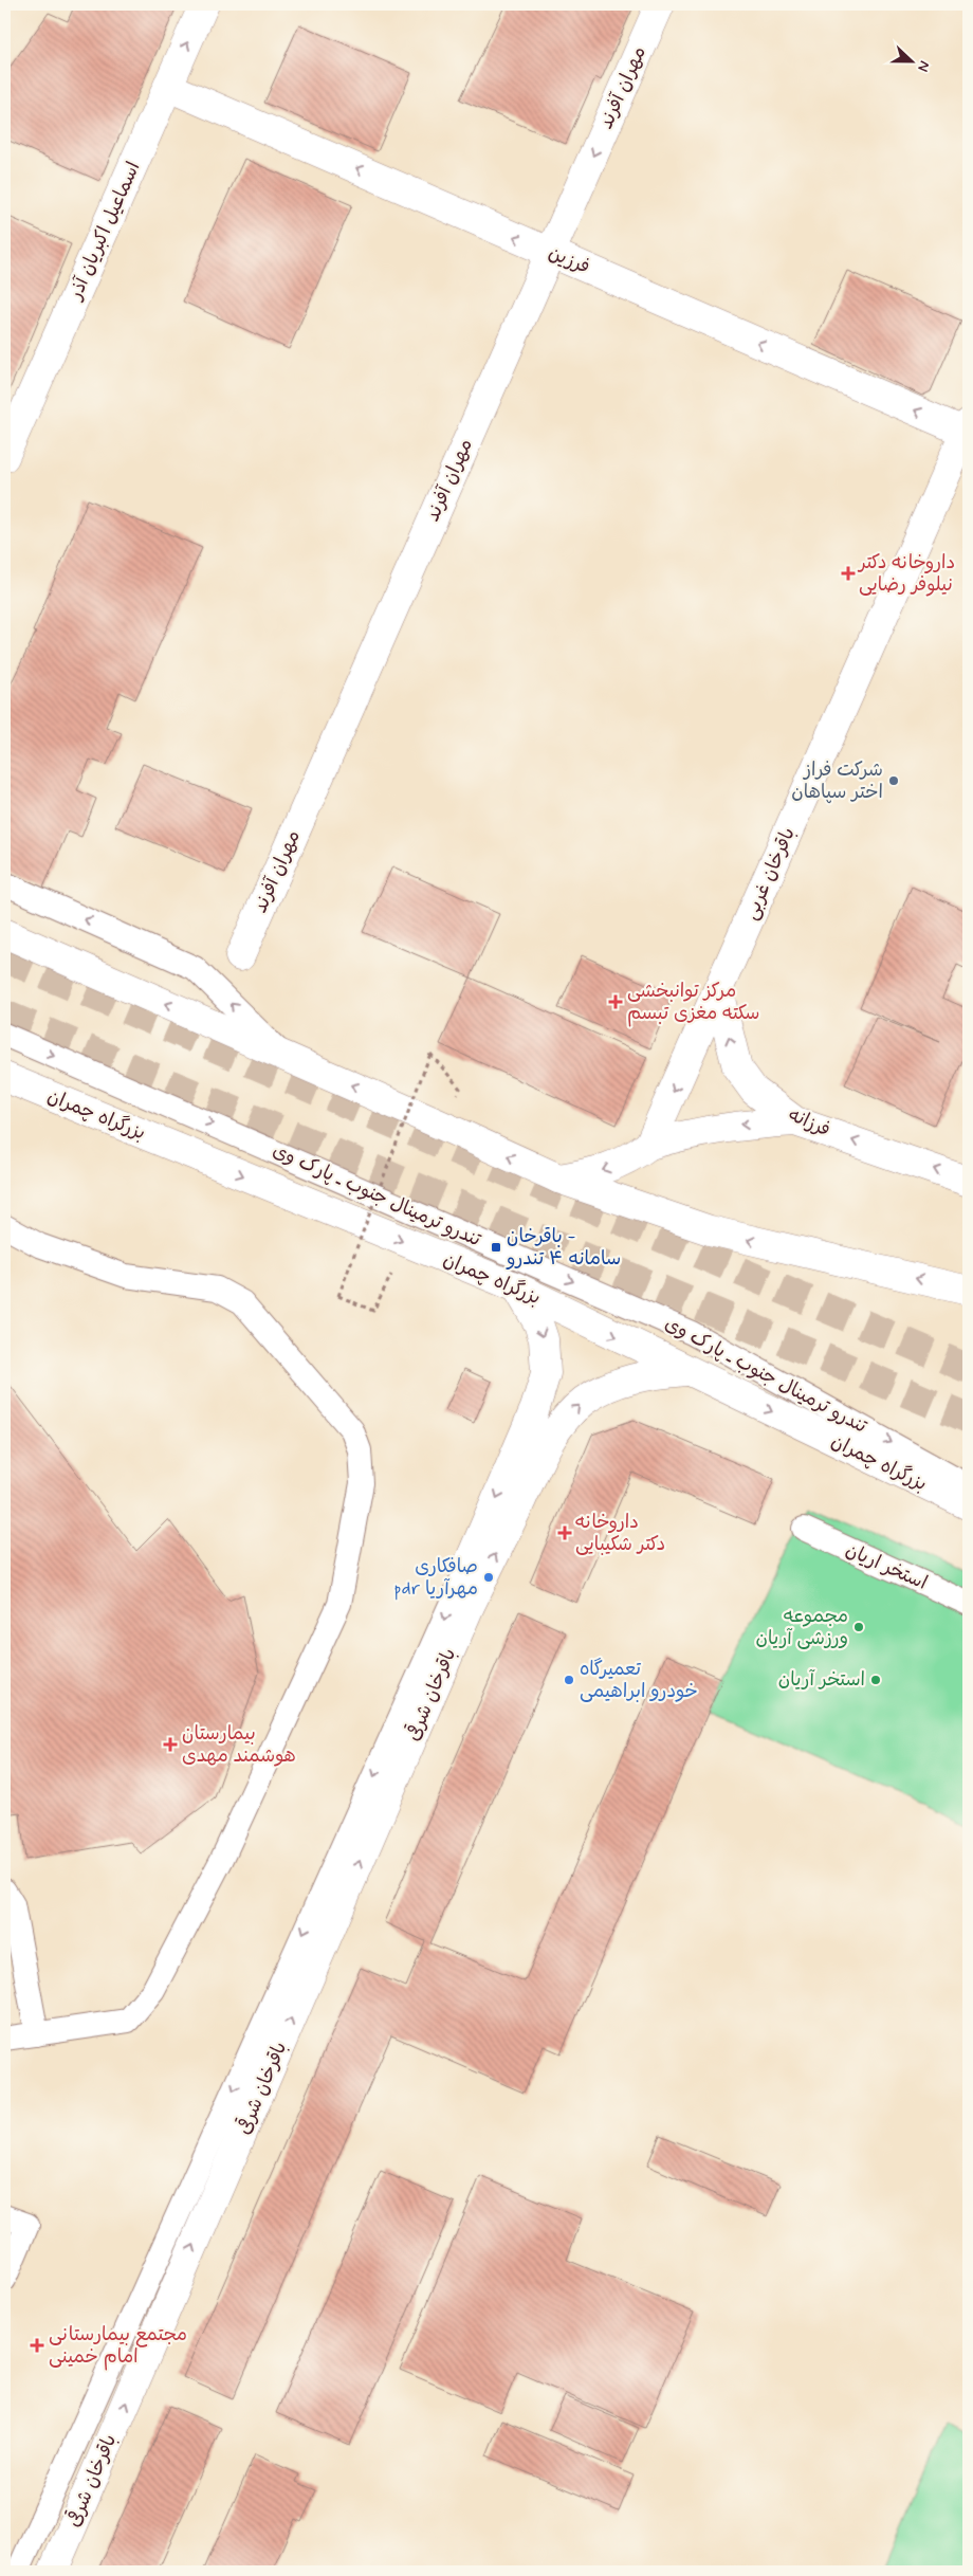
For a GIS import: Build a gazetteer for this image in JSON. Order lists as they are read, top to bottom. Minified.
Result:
{"streets":{"main road":["مهران آفرند","اسماعیل اکبریان آذر","فرزین","باقرخان غربی","بزرگراه چمران","فرزانه","باقرخان شرقی"],"lane":["تندرو ترمینال جنوب ـ پارک وی","استخر اریان"]},"crossings":[["مهران آفرند","فرزین"],["اسماعیل اکبریان آذر","فرزین"],["فرزین","باقرخان غربی"],["باقرخان غربی","فرزانه"],["بزرگراه چمران","باقرخان شرقی"]],"one_way":["فرزین","تندرو ترمینال جنوب ـ پارک وی","باقرخان شرقی"],"places":{"health":["داروخانه دکتر نیلوفر رضایی","مرکز توانبخشی سکته مغزی تبسم","داروخانه دکتر شکیبایی","بیمارستان هوشمند مهدی","مجتمع بیمارستانی امام خمینی"],"other":["شرکت فراز اختر سپاهان","صافکاری pdr مهرآریا","مجموعه ورزشی آریان","تعمیرگاه خودرو ابراهیمی","استخر آریان"],"transit":["باقرخان - سامانه ۴ تندرو"]},"north":"right"}
